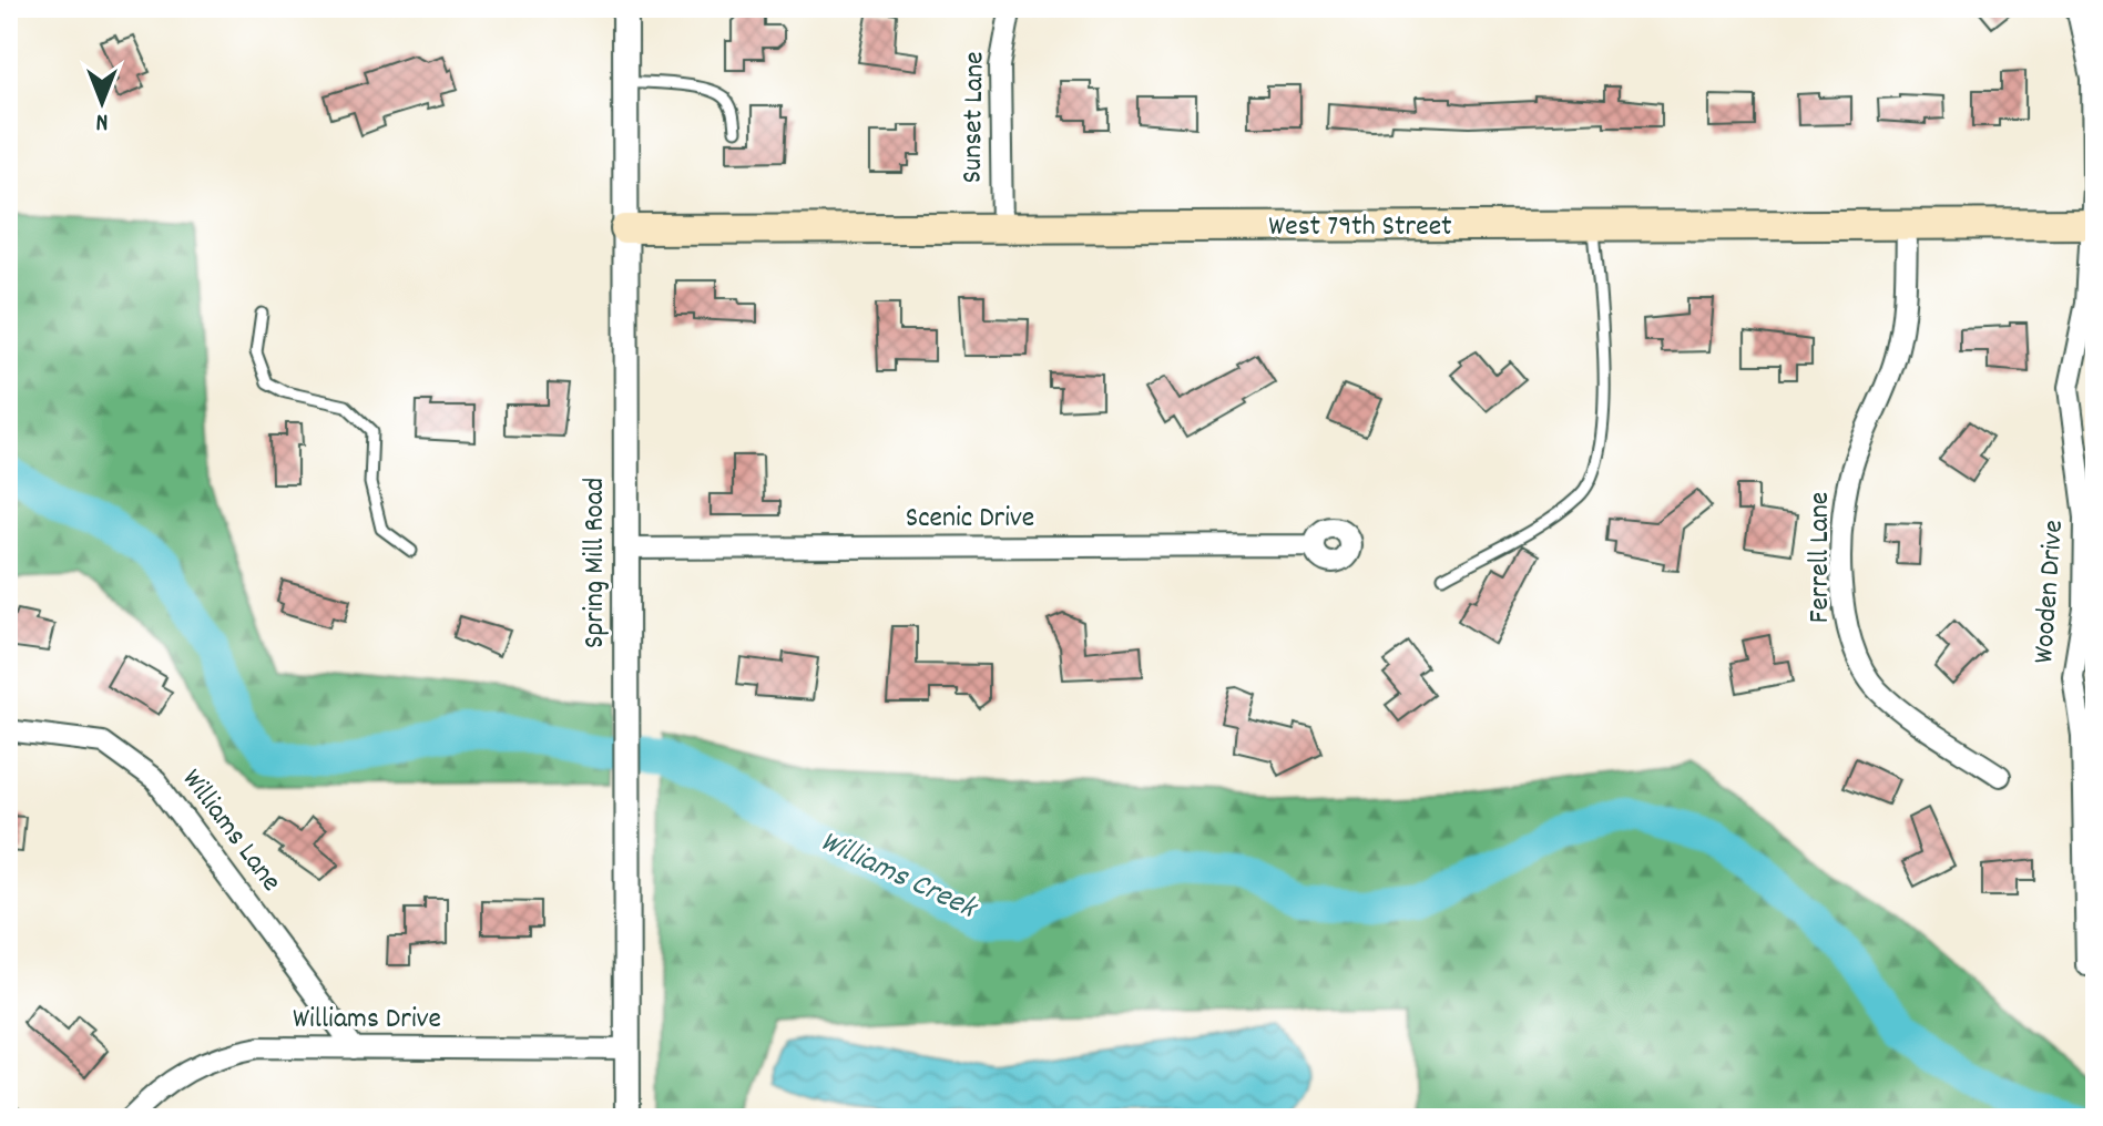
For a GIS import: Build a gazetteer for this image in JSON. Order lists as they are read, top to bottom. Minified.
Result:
{"streets":{"main road":["West 79th Street"],"street":["Sunset Lane","Scenic Drive","Ferrell Lane","Spring Mill Road","Wooden Drive","Williams Lane","Williams Drive"]},"crossings":[["Sunset Lane","West 79th Street"],["West 79th Street","Ferrell Lane"],["West 79th Street","Spring Mill Road"],["West 79th Street","Wooden Drive"],["Scenic Drive","Spring Mill Road"],["Spring Mill Road","Williams Drive"],["Williams Lane","Williams Drive"]],"water":["Williams Creek"],"north":"bottom"}
